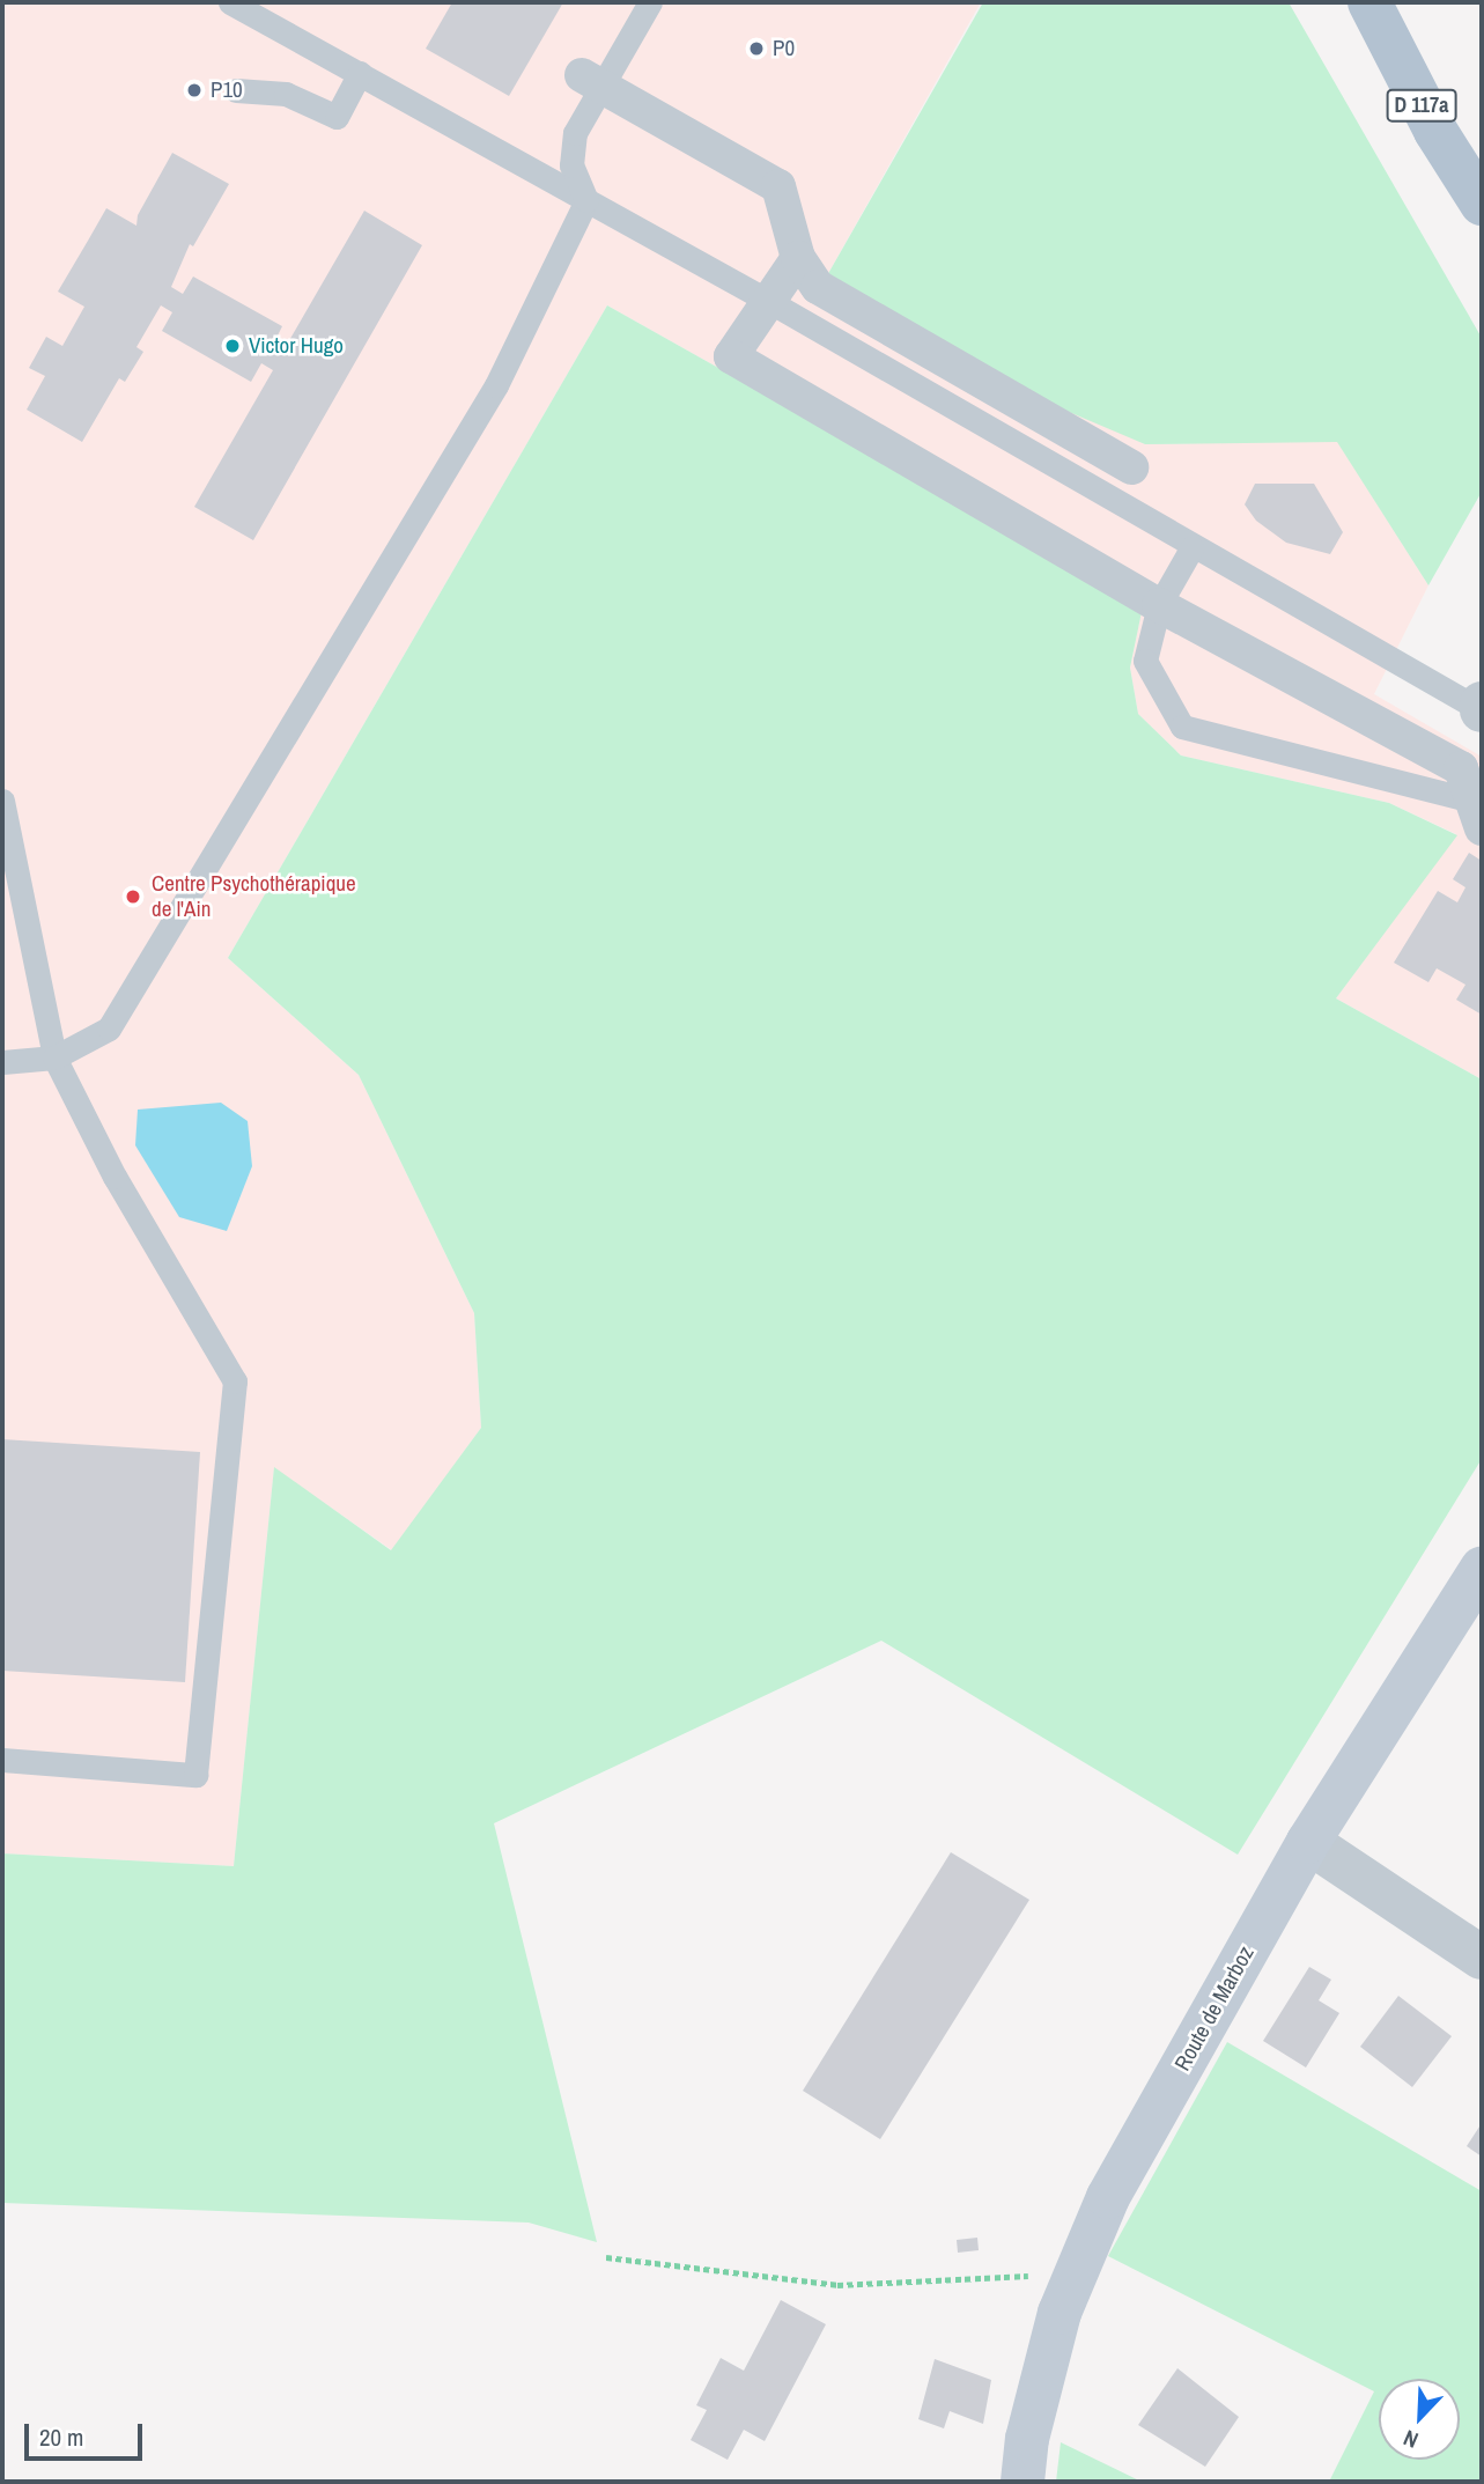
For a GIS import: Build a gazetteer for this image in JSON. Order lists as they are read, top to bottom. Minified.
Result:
{"streets":{"main road":["D 117a","Route de Marboz"]},"places":["P0","P10","Victor Hugo","Centre Psychothérapique de l'Ain"],"scale_bar":"20 m","north":"bottom left"}
